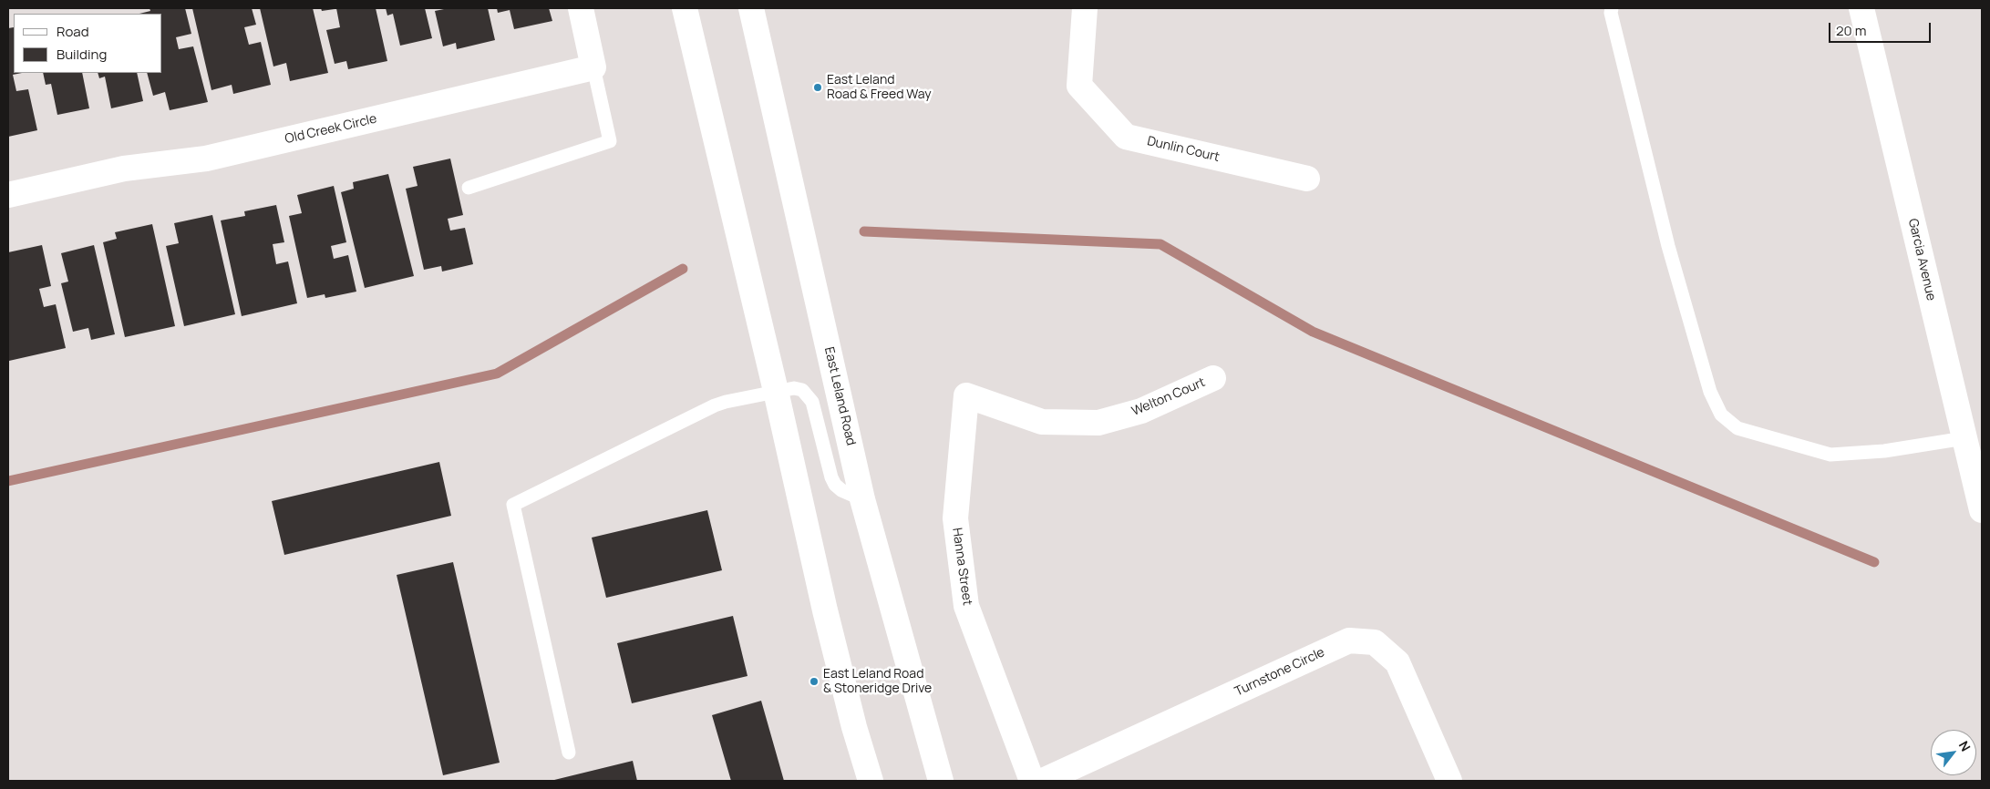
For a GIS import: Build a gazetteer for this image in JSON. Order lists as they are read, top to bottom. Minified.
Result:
{"streets":{"street":["Old Creek Circle","Dunlin Court","Garcia Avenue","East Leland Road","Welton Court","Hanna Street","Turnstone Circle"]},"crossings":[["Welton Court","Hanna Street"]],"places":["East Leland Road & Freed Way","East Leland Road & Stoneridge Drive"],"legend":["Road","Building"],"scale_bar":"20 m","north":"top right"}
